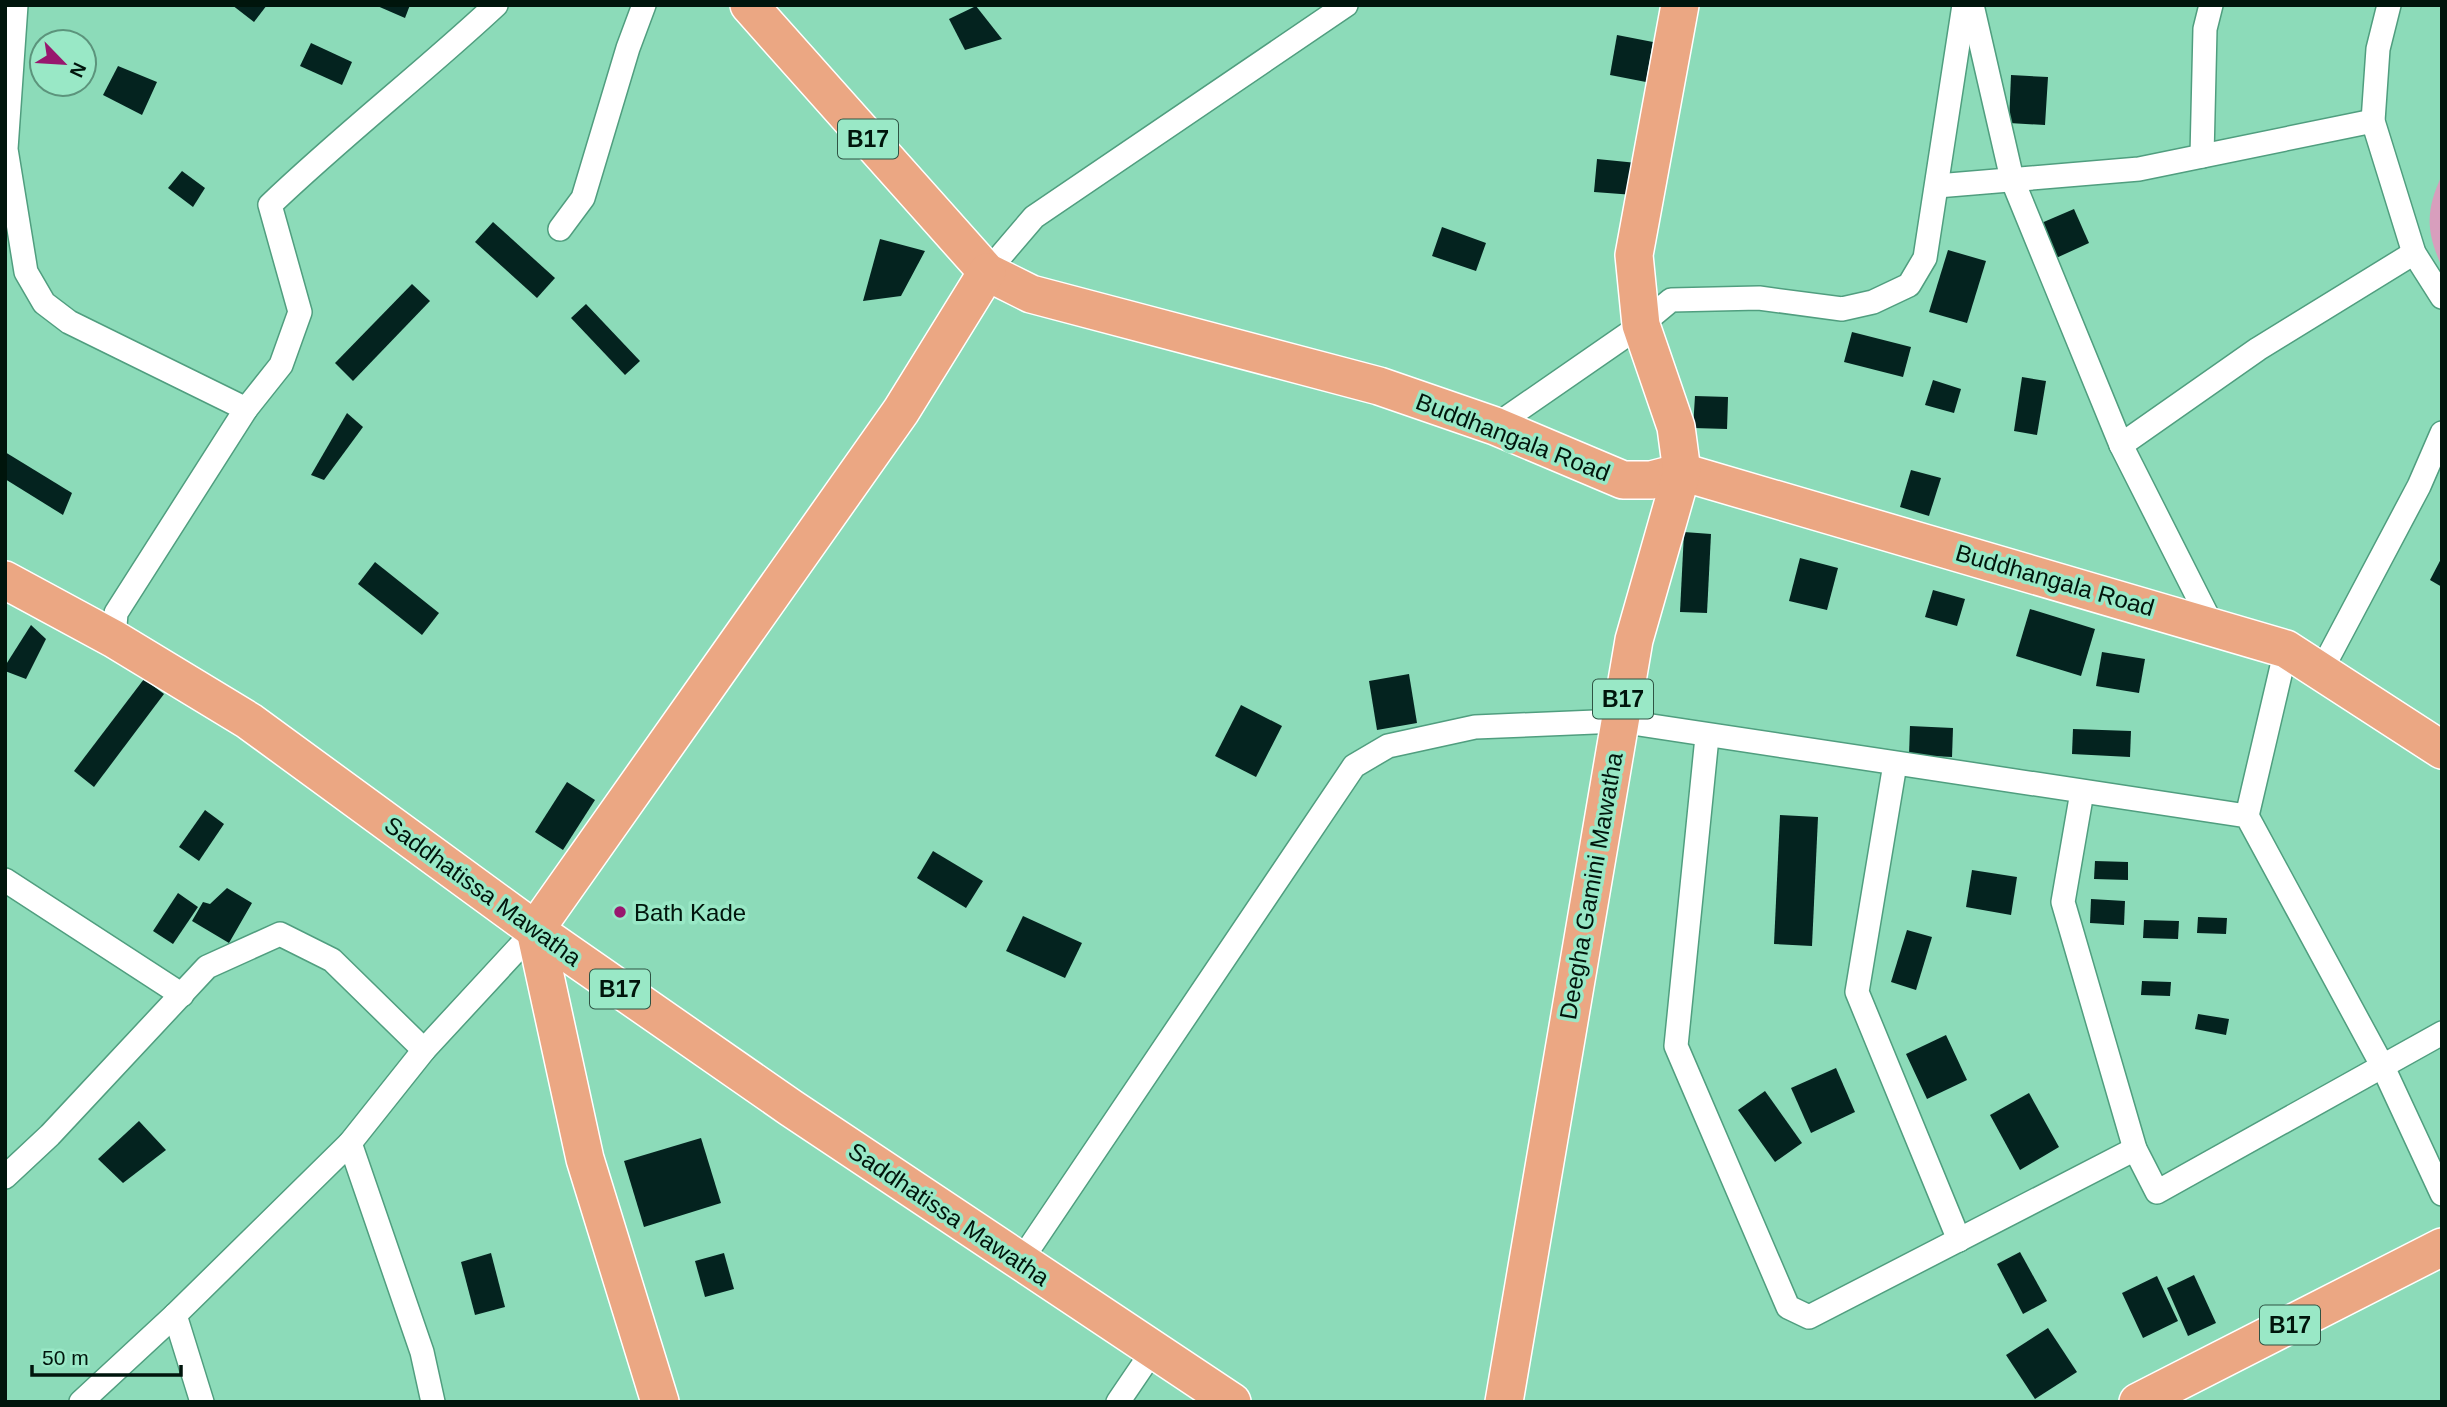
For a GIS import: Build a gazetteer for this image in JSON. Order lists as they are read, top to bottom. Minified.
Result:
{"streets":{"main road":["B17","Buddhangala Road","Deegha Gamini Mawatha","Saddhatissa Mawatha"]},"crossings":[["Buddhangala Road","Deegha Gamini Mawatha"]],"places":["Bath Kade"],"scale_bar":"50 m","north":"bottom right"}
